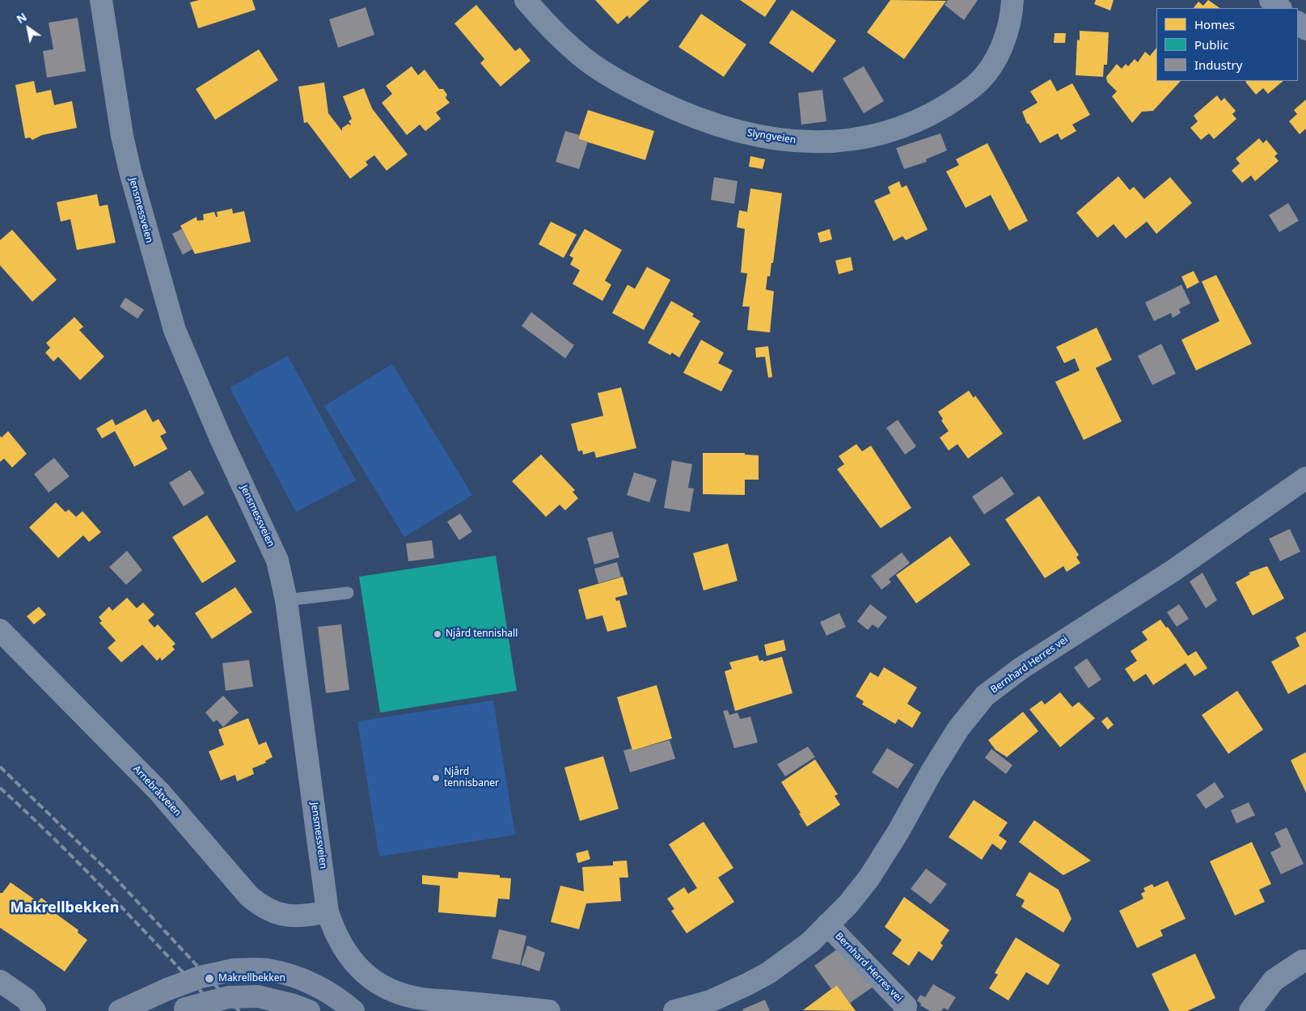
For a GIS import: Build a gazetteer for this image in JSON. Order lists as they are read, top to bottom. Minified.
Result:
{"streets":{"street":["Slyngveien","Jensmessveien","Bernhard Herres vei","Arnebråtveien"]},"crossings":[["Jensmessveien","Arnebråtveien"]],"districts":["Makrellbekken"],"places":["Njård tennishall","Njård tennisbaner","Makrellbekken"],"legend":["Homes","Public","Industry"],"north":"top left"}
